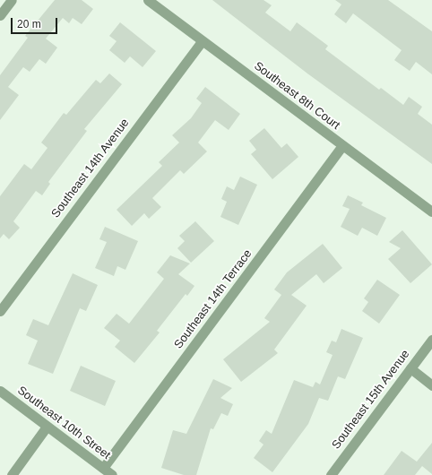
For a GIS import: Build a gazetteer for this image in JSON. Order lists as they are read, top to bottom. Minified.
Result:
{"streets":{"street":["Southeast 8th Court","Southeast 14th Avenue","Southeast 14th Terrace","Southeast 15th Avenue","Southeast 10th Street"]},"crossings":[["Southeast 8th Court","Southeast 14th Avenue"],["Southeast 8th Court","Southeast 14th Terrace"],["Southeast 14th Terrace","Southeast 10th Street"]],"scale_bar":"20 m"}
